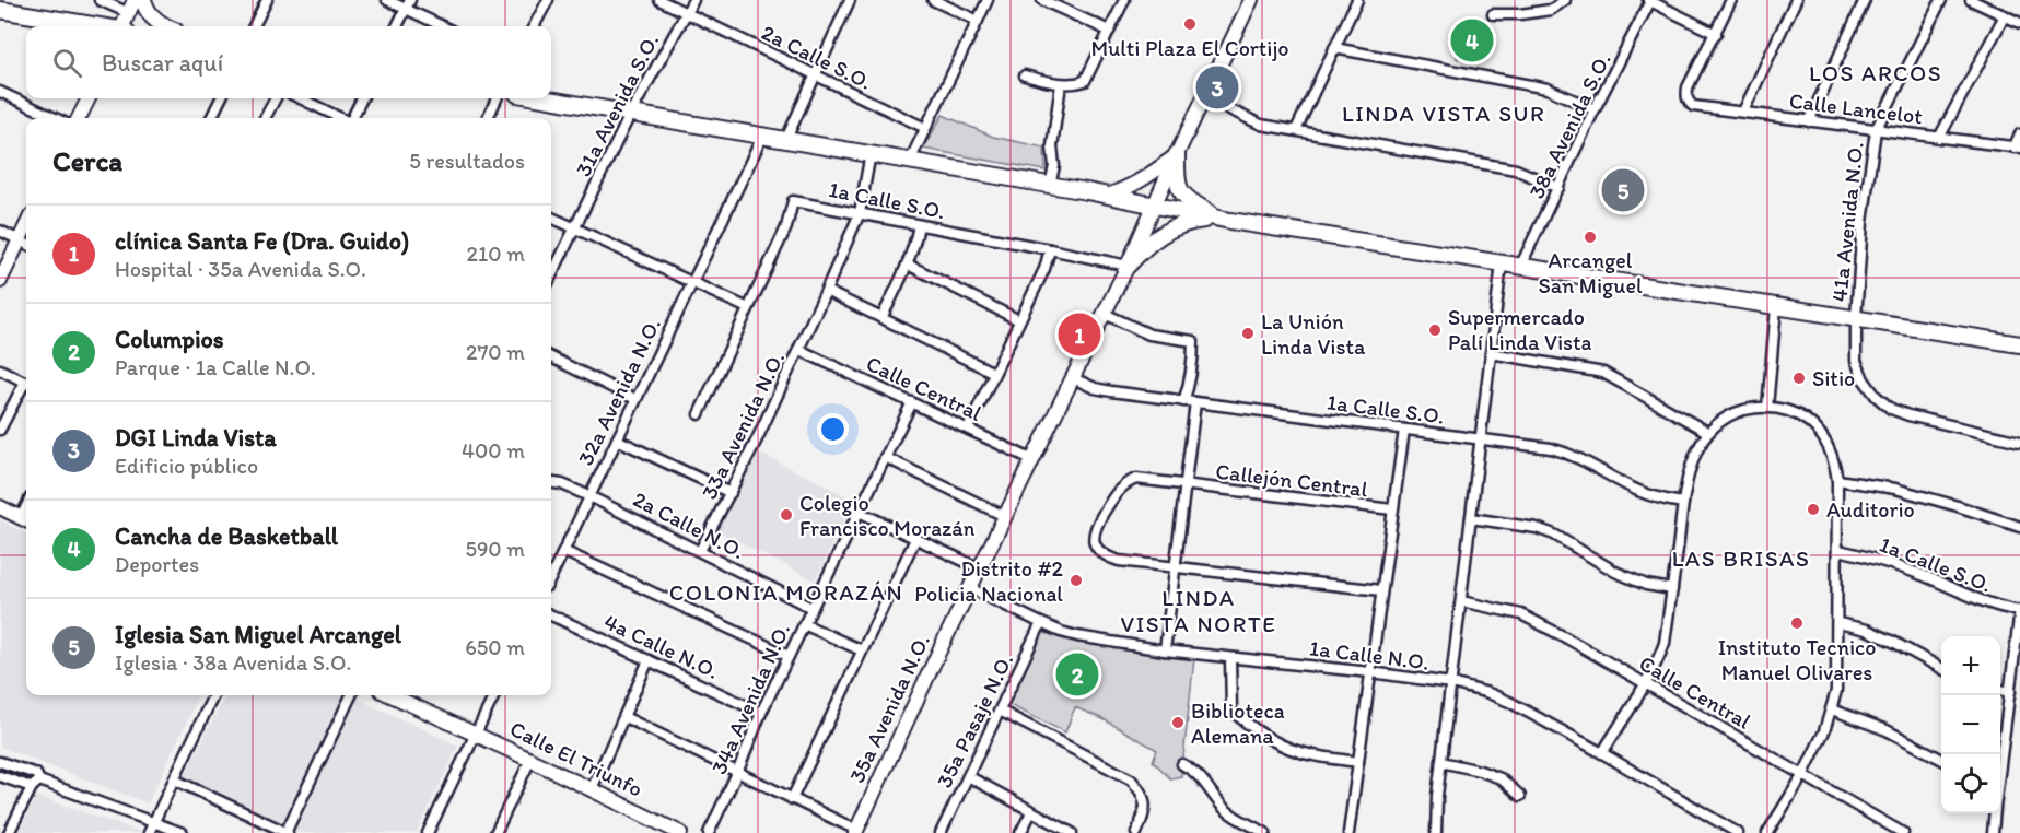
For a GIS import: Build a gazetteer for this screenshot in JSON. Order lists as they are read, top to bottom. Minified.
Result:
{"streets":{"main road":["35a Avenida N.O.","Calle El Triunfo"],"street":["2a Calle S.O.","31a Avenida S.O.","Calle Lancelot","38a Avenida S.O.","1a Calle S.O.","41a Avenida N.O.","Calle Central","32a Avenida N.O.","33a Avenida N.O.","Callejón Central","2a Calle N.O.","4a Calle N.O.","1a Calle N.O.","34a Avenida N.O.","35a Pasaje N.O."]},"crossings":[["2a Calle S.O.","31a Avenida S.O."],["Calle Lancelot","41a Avenida N.O."],["1a Calle S.O.","33a Avenida N.O."],["1a Calle S.O.","35a Avenida N.O."],["Calle Central","33a Avenida N.O."],["Calle Central","34a Avenida N.O."],["Calle Central","35a Avenida N.O."],["32a Avenida N.O.","2a Calle N.O."],["33a Avenida N.O.","2a Calle N.O."],["2a Calle N.O.","34a Avenida N.O."],["4a Calle N.O.","34a Avenida N.O."],["1a Calle N.O.","35a Avenida N.O."],["1a Calle N.O.","35a Pasaje N.O."]],"districts":["LOS ARCOS","LINDA VISTA SUR","LAS BRISAS","COLONIA MORAZÁN","LINDA VISTA NORTE"],"places":["Multi Plaza El Cortijo","Arcangel San Miguel","Supermercado Palí Linda Vista","La Unión Linda Vista","Sitio","Auditorio","Colegio Francisco Morazán","Distrito #2 Policia Nacional","Instituto Tecnico Manuel Olivares","Biblioteca Alemana"],"page":{"pins":["4","3","5","1","2"],"search":"Buscar aquí","heading":["Cerca","5 resultados"],"list":[{"mark":"1","name":"clínica Santa Fe (Dra. Guido)","note":"Hospital · 35a Avenida S.O.","value":"210 m"},{"mark":"2","name":"Columpios","note":"Parque · 1a Calle N.O.","value":"270 m"},{"mark":"3","name":"DGI Linda Vista","note":"Edificio público","value":"400 m"},{"mark":"4","name":"Cancha de Basketball","note":"Deportes","value":"590 m"},{"mark":"5","name":"Iglesia San Miguel Arcangel","note":"Iglesia · 38a Avenida S.O.","value":"650 m"}],"map_buttons":["+","−"]}}
